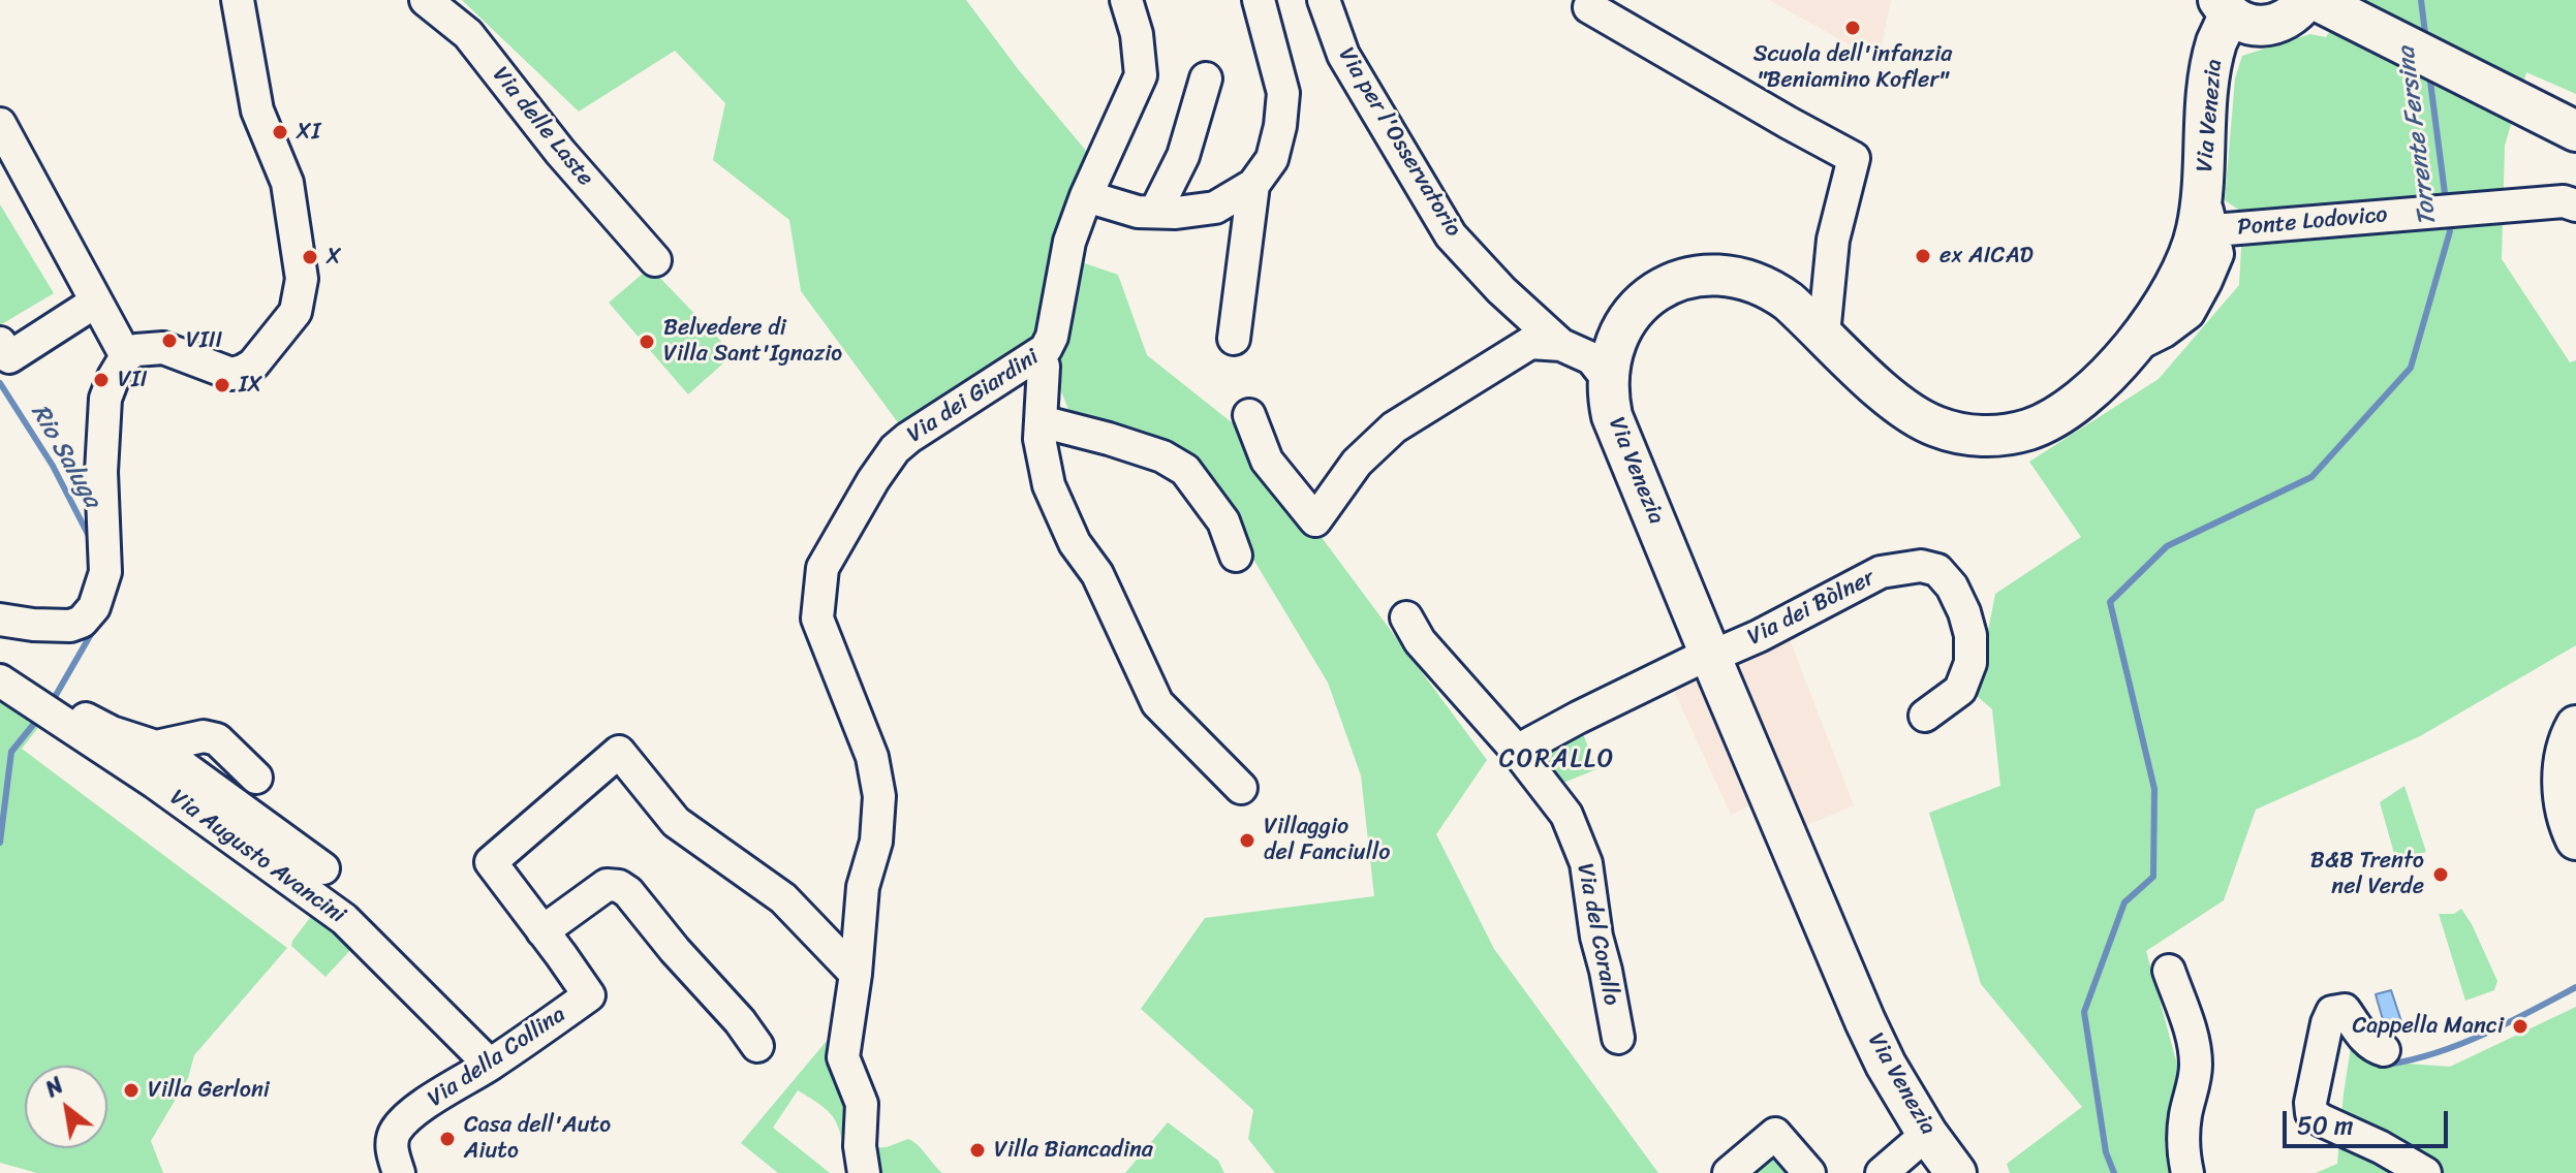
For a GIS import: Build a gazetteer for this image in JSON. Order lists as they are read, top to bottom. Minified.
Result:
{"streets":{"main road":["Via Venezia"],"street":["Via delle Laste","Via per l'Osservatorio","Ponte Lodovico","Via dei Giardini","Via dei Bòlner","Via Augusto Avancini","Via del Corallo","Via della Collina"]},"crossings":[["Via Venezia","Via per l'Osservatorio"],["Via Venezia","Ponte Lodovico"],["Via Venezia","Via dei Bòlner"],["Via dei Giardini","Via della Collina"],["Via Augusto Avancini","Via della Collina"]],"districts":["CORALLO"],"water":["Torrente Fersina","Rio Saluga"],"places":["Scuola dell'infanzia \"Beniamino Kofler\"","XI","ex AICAD","X","VIII","Belvedere di Villa Sant'Ignazio","VII","IX","Villaggio del Fanciullo","B&B Trento nel Verde","Cappella Manci","Villa Gerloni","Casa dell'Auto Aiuto","Villa Biancadina"],"scale_bar":"50 m","north":"top left"}
